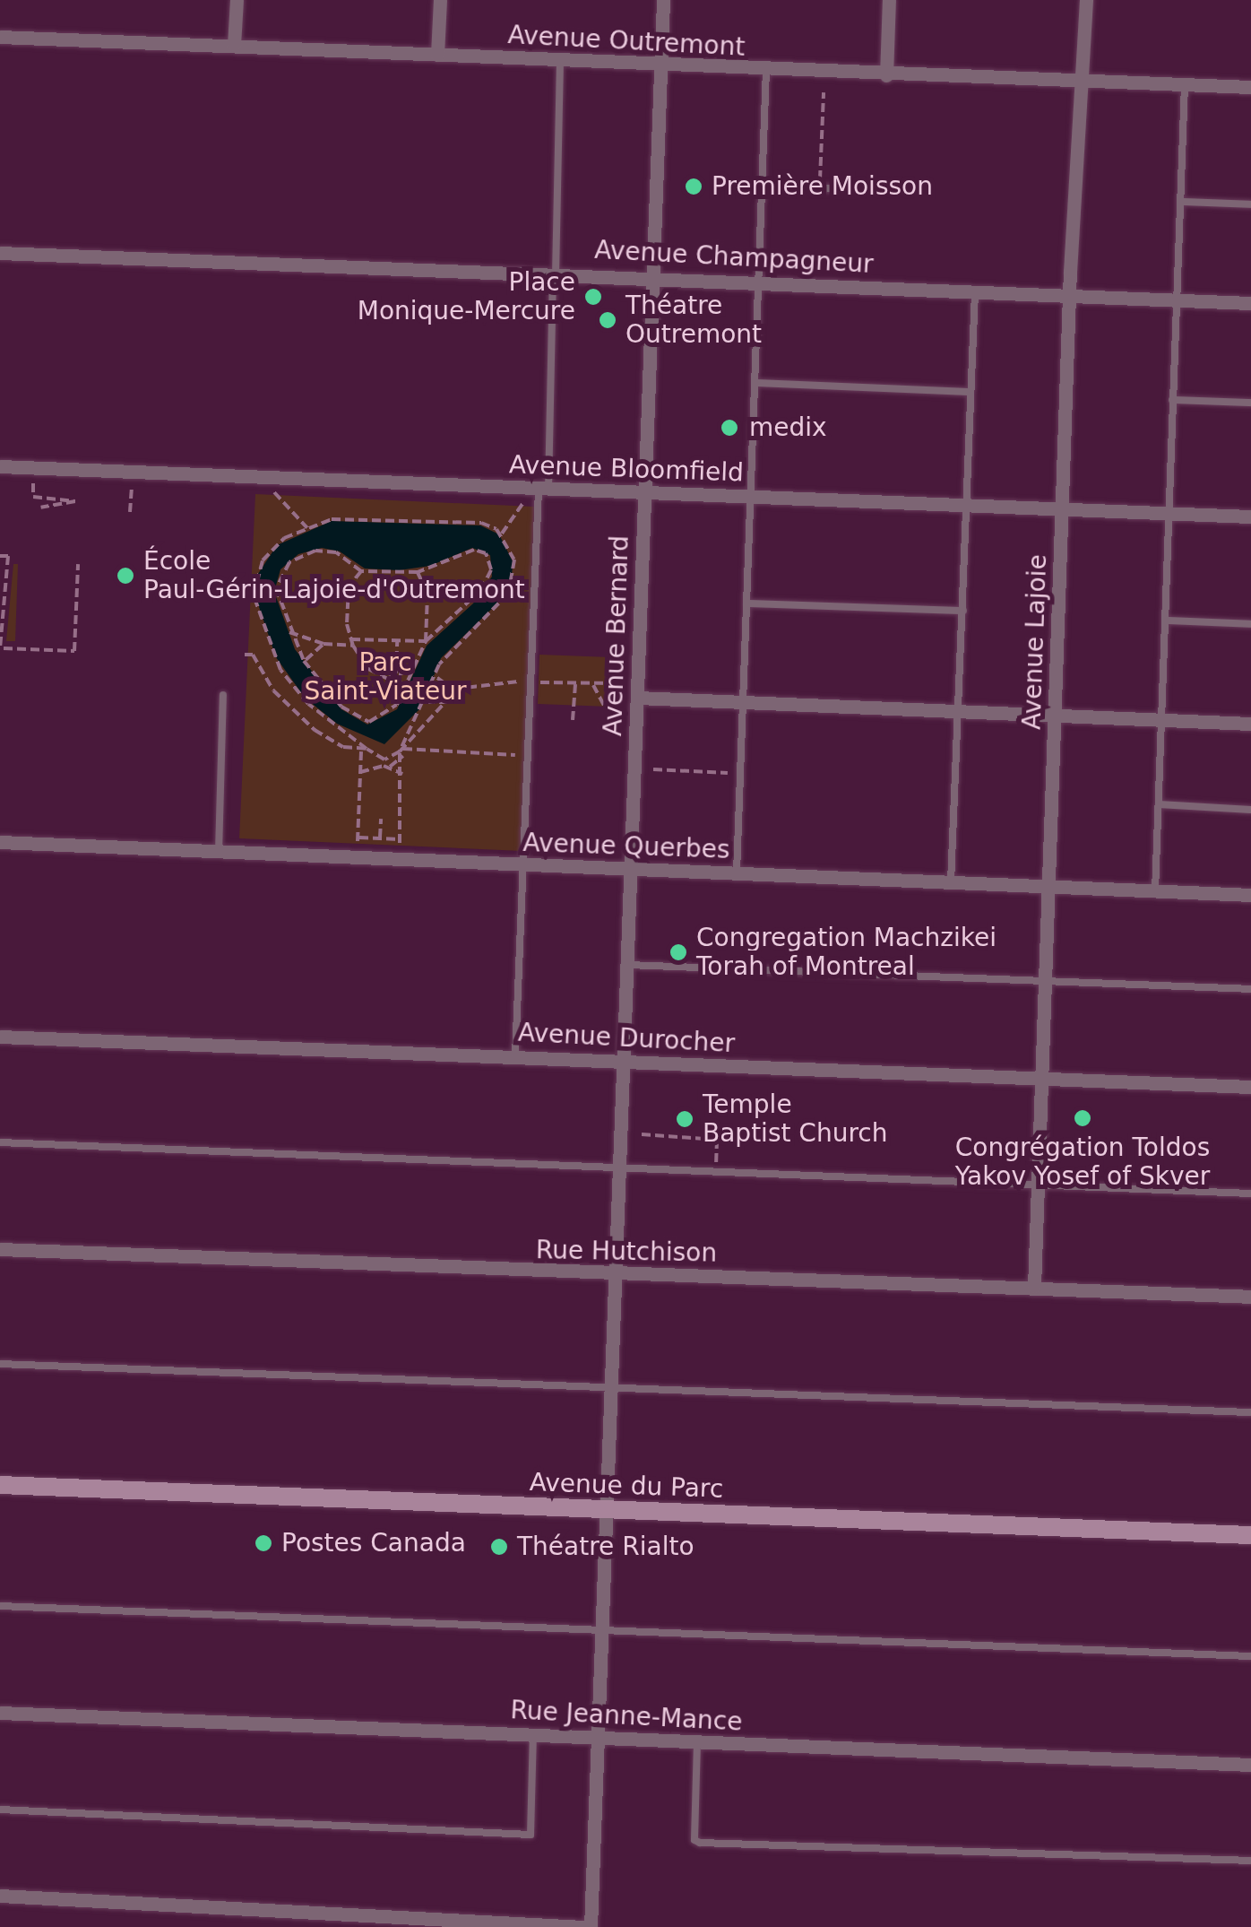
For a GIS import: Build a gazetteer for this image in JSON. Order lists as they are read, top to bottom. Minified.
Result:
{"streets":{"main road":["Avenue du Parc"],"street":["Avenue Outremont","Avenue Champagneur","Avenue Bloomfield","Avenue Bernard","Avenue Lajoie","Avenue Querbes","Avenue Durocher","Rue Hutchison","Rue Jeanne-Mance"]},"crossings":[["Avenue Outremont","Avenue Bernard"],["Avenue Outremont","Avenue Lajoie"],["Avenue Champagneur","Avenue Bernard"],["Avenue Champagneur","Avenue Lajoie"],["Avenue Bloomfield","Avenue Bernard"],["Avenue Bloomfield","Avenue Lajoie"],["Avenue Bernard","Avenue Querbes"],["Avenue Bernard","Avenue Durocher"],["Avenue Bernard","Rue Hutchison"],["Avenue Bernard","Avenue du Parc"],["Avenue Bernard","Rue Jeanne-Mance"],["Avenue Lajoie","Avenue Querbes"],["Avenue Lajoie","Avenue Durocher"],["Avenue Lajoie","Rue Hutchison"]],"parks":["Parc Saint-Viateur"],"places":["Première Moisson","Place Monique-Mercure","Théatre Outremont","medix","École Paul-Gérin-Lajoie-d'Outremont","Congregation Machzikei Torah of Montreal","Congrégation Toldos Yakov Yosef of Skver","Temple Baptist Church","Postes Canada","Théatre Rialto"]}
